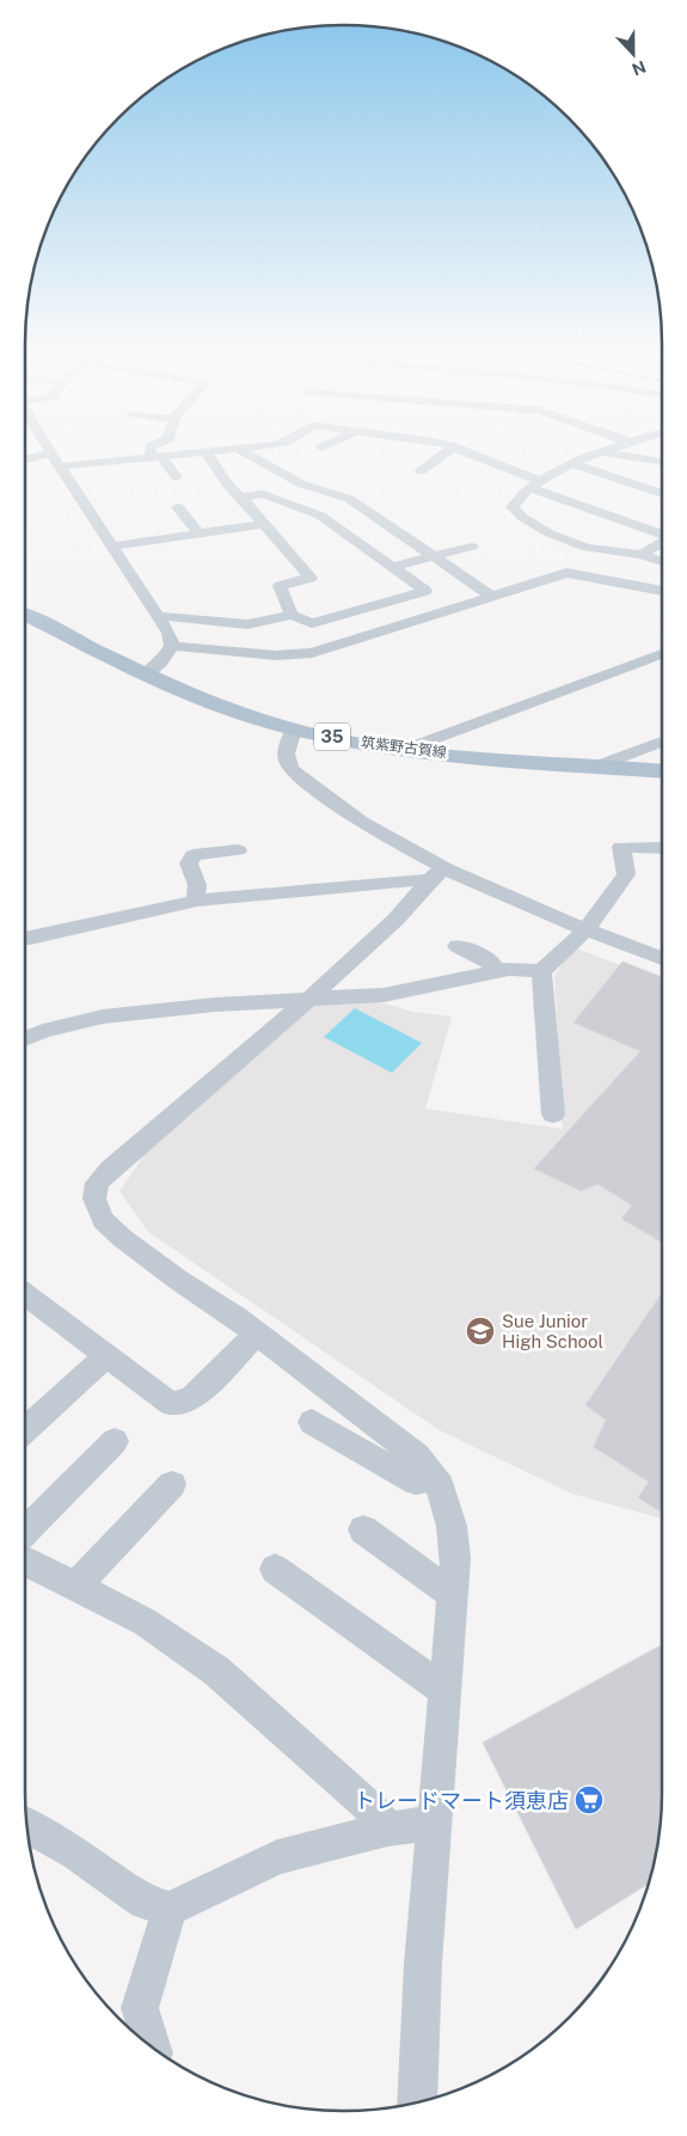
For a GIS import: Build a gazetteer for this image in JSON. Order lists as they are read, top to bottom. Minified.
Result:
{"streets":{"main road":["35","筑紫野古賀線"]},"places":{"school or university":["Sue Junior High School"],"supermarket":["トレードマート須恵店"]},"north":"bottom"}
